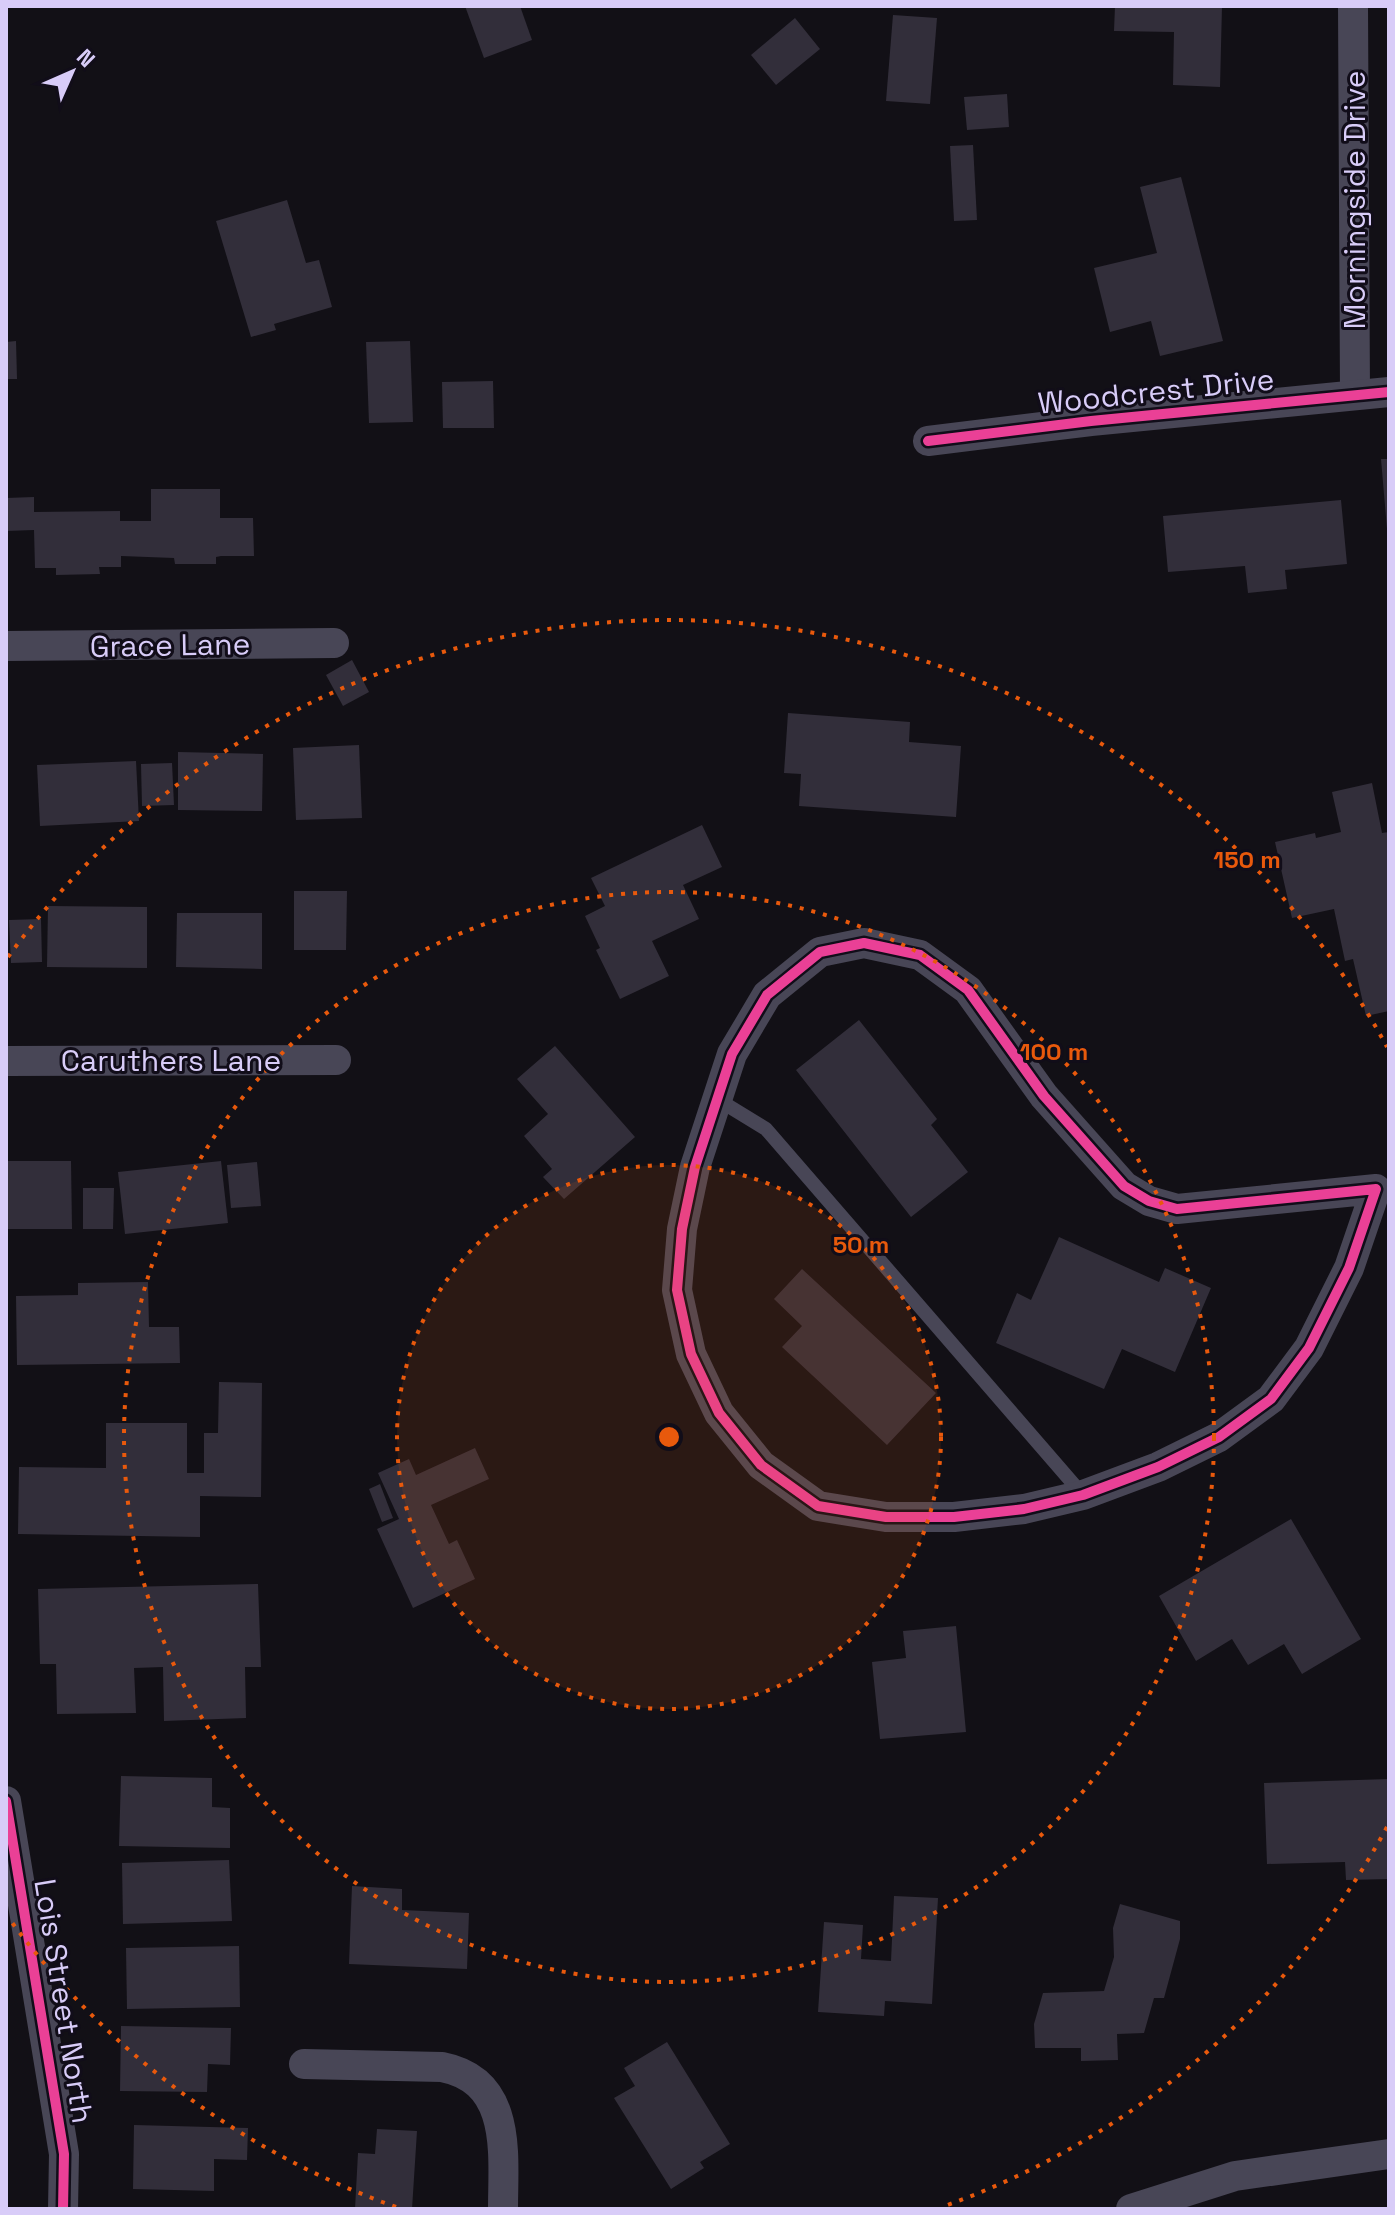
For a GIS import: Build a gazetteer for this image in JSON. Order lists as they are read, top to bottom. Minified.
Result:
{"streets":{"street":["Morningside Drive","Woodcrest Drive","Grace Lane","Caruthers Lane","Lois Street North"]},"crossings":[["Morningside Drive","Woodcrest Drive"]],"north":"top right","rings":["150 m","100 m","50 m"]}
